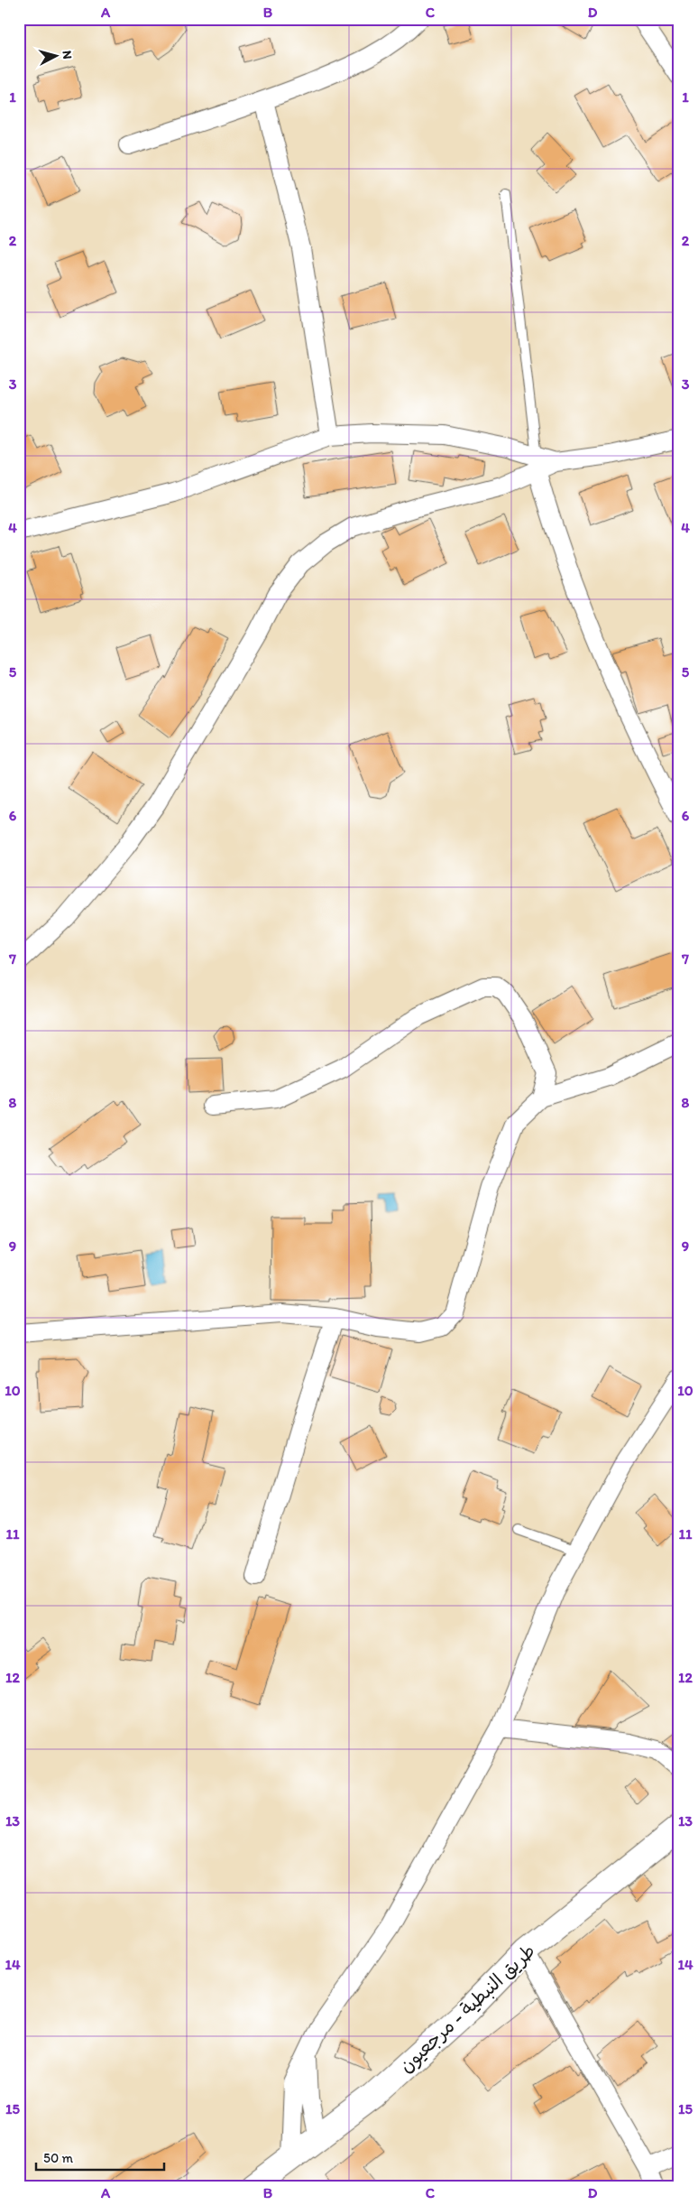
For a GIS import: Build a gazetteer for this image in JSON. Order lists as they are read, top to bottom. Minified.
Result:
{"streets":{"main road":["طريق النبطية - مرجعيون"]},"scale_bar":"50 m","north":"right","grid":{"columns":["A","B","C","D"],"rows":["1","2","3","4","5","6","7","8","9","10","11","12","13","14","15"]}}
